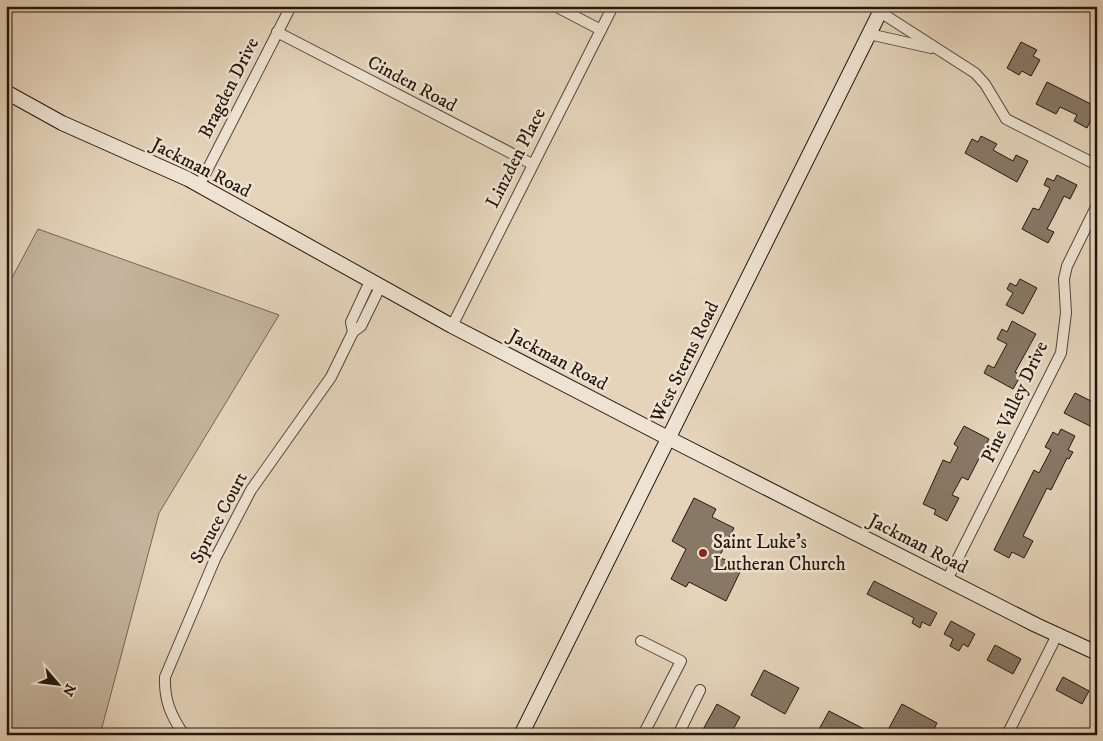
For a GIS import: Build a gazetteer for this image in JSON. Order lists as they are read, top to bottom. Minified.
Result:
{"streets":{"street":["Cinden Road","Bragden Drive","Linzden Place","Jackman Road","West Sterns Road","Pine Valley Drive","Spruce Court"]},"crossings":[["Cinden Road","Bragden Drive"],["Cinden Road","Linzden Place"],["Bragden Drive","Jackman Road"],["Linzden Place","Jackman Road"],["Jackman Road","West Sterns Road"],["Jackman Road","Pine Valley Drive"],["Jackman Road","Spruce Court"]],"places":["Saint Luke's Lutheran Church"],"north":"bottom right"}
